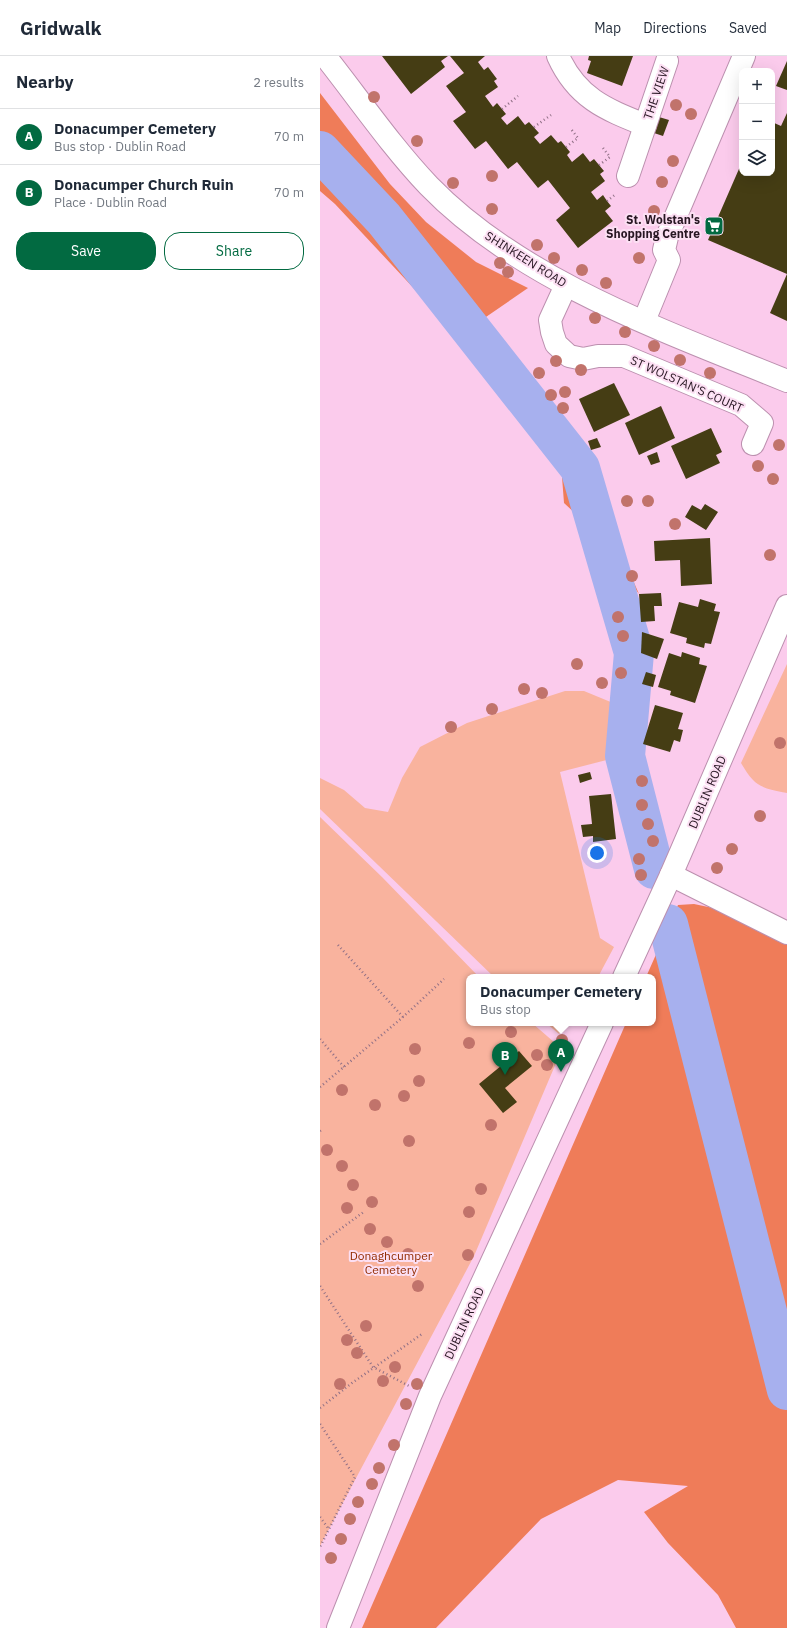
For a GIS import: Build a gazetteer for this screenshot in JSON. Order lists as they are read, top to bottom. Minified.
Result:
{"streets":{"street":["THE VIEW","SHINKEEN ROAD","ST WOLSTAN'S COURT","DUBLIN ROAD"]},"crossings":[["SHINKEEN ROAD","ST WOLSTAN'S COURT"]],"parks":["Donaghcumper Cemetery"],"places":{"supermarket":["St. Wolstan's Shopping Centre"]},"page":{"header":"Gridwalk","nav":["Map","Directions","Saved"],"heading":["Nearby","2 results"],"map_buttons":["+","−"],"list":[{"mark":"A","name":"Donacumper Cemetery","note":"Bus stop · Dublin Road","value":"70 m"},{"mark":"B","name":"Donacumper Church Ruin","note":"Place · Dublin Road","value":"70 m"}],"buttons":["Save","Share"],"popup":["Donacumper Cemetery","Bus stop"],"pins":["A","B"]}}
